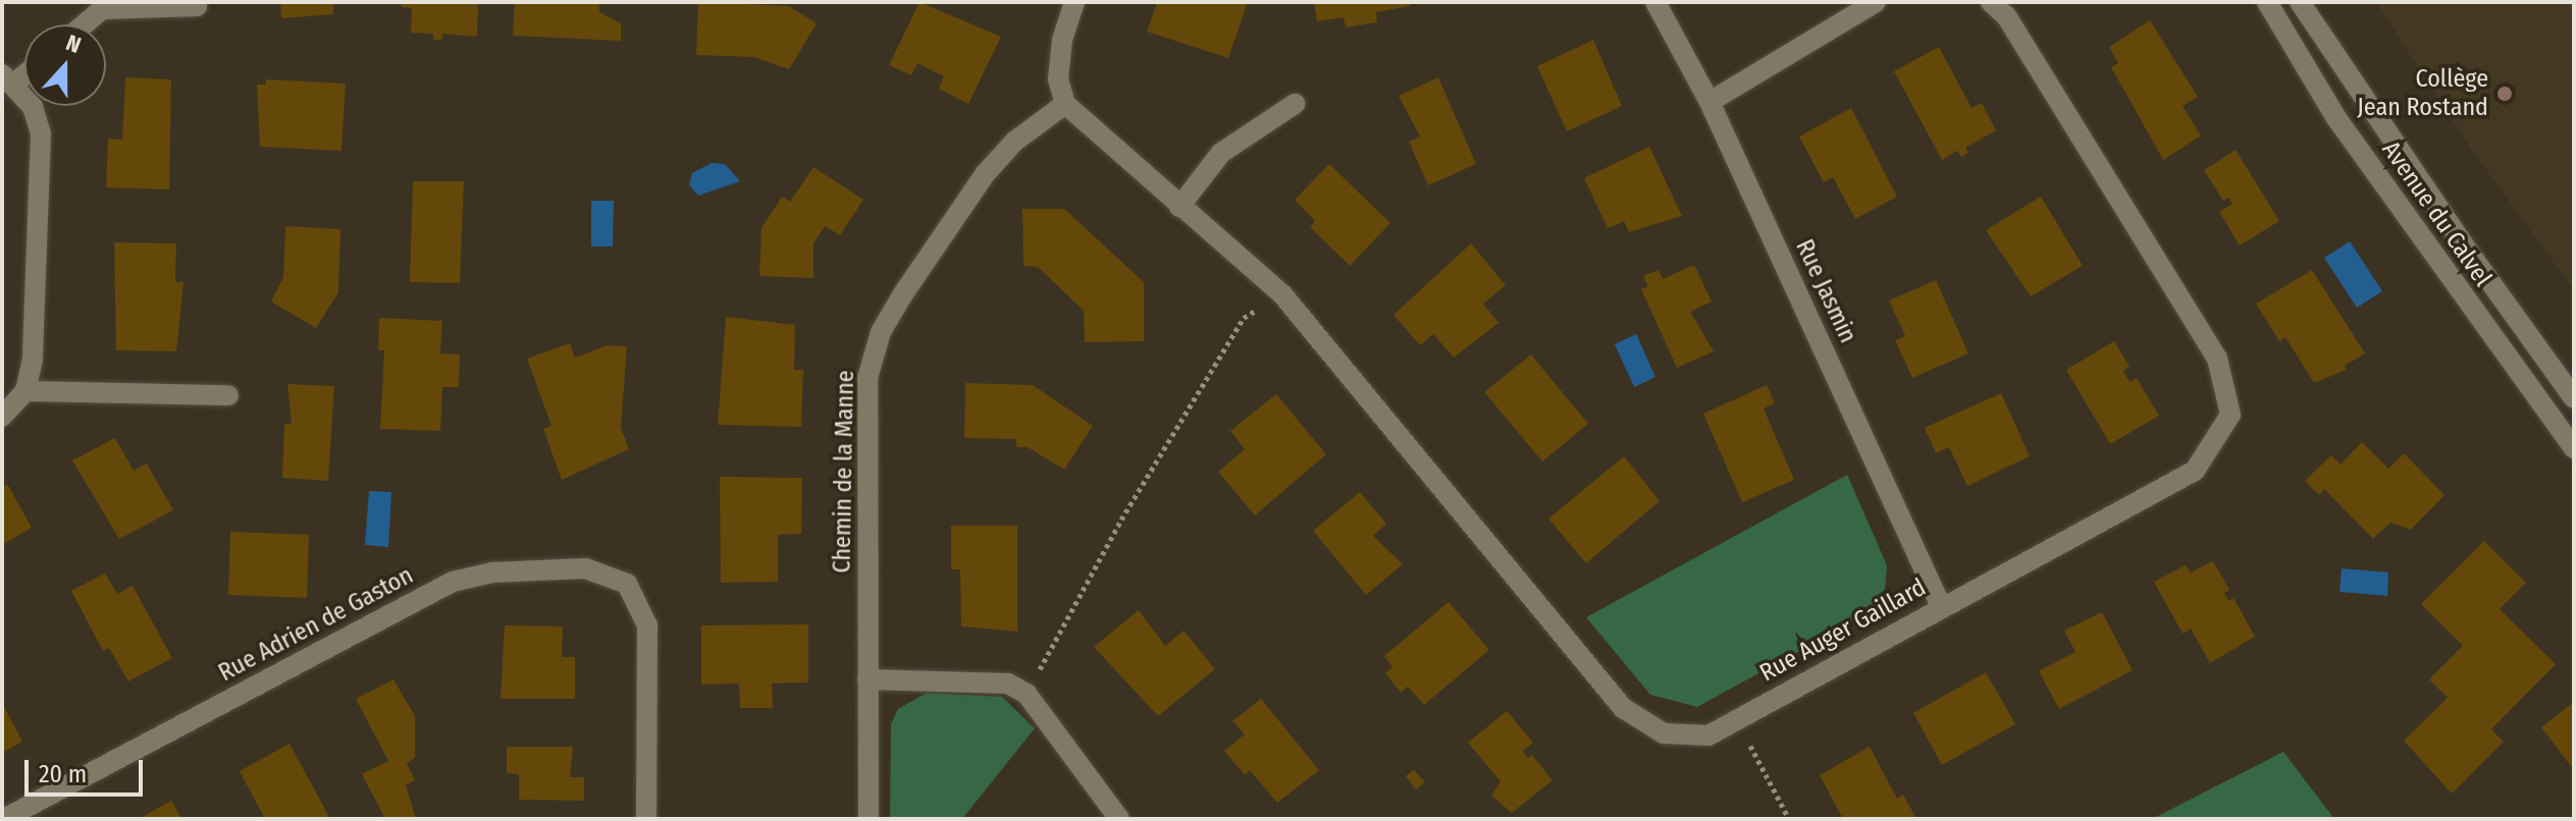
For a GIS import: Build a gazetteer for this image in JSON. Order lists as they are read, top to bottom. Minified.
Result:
{"streets":{"street":["Avenue du Calvel","Rue Jasmin","Chemin de la Manne","Rue Adrien de Gaston","Rue Auger Gaillard"]},"crossings":[["Rue Jasmin","Rue Auger Gaillard"],["Chemin de la Manne","Rue Auger Gaillard"]],"places":["Collège Jean Rostand"],"scale_bar":"20 m","north":"top"}
